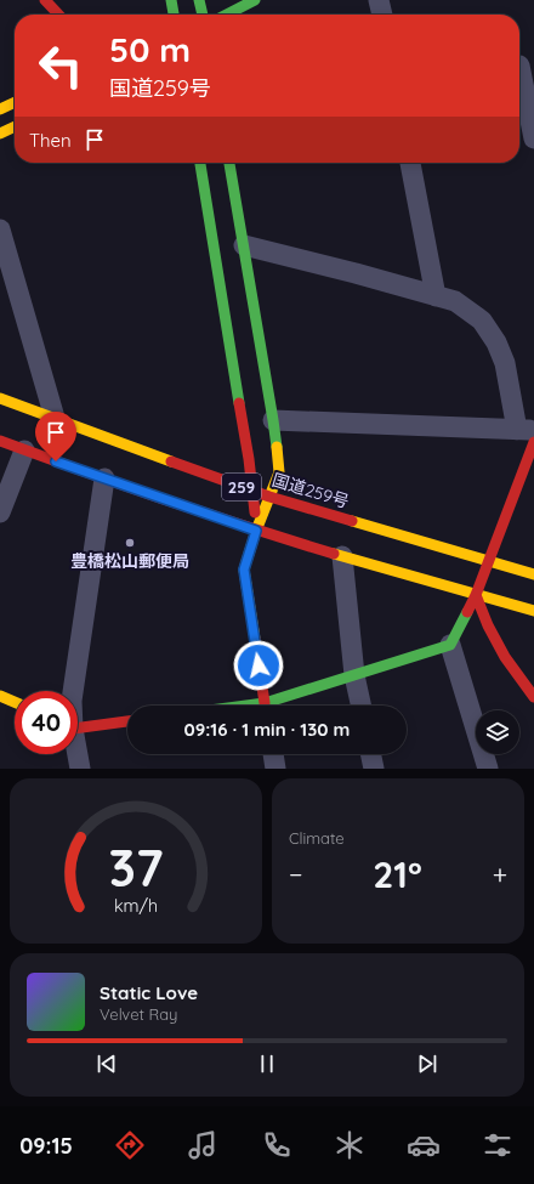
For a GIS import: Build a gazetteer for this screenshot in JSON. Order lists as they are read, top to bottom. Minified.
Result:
{"streets":{"main road":["259","国道259号"]},"places":["豊橋松山郵便局"],"page":{"turn":["50 m","国道259号"],"then":"Then","limit":"40","trip":"09:16 · 1 min · 130 m","tile":"Climate","heat":["−","21°","+"],"song":["Static Love","Velvet Ray"],"tabs":"09:15","gauge":["37","km/h"]}}
